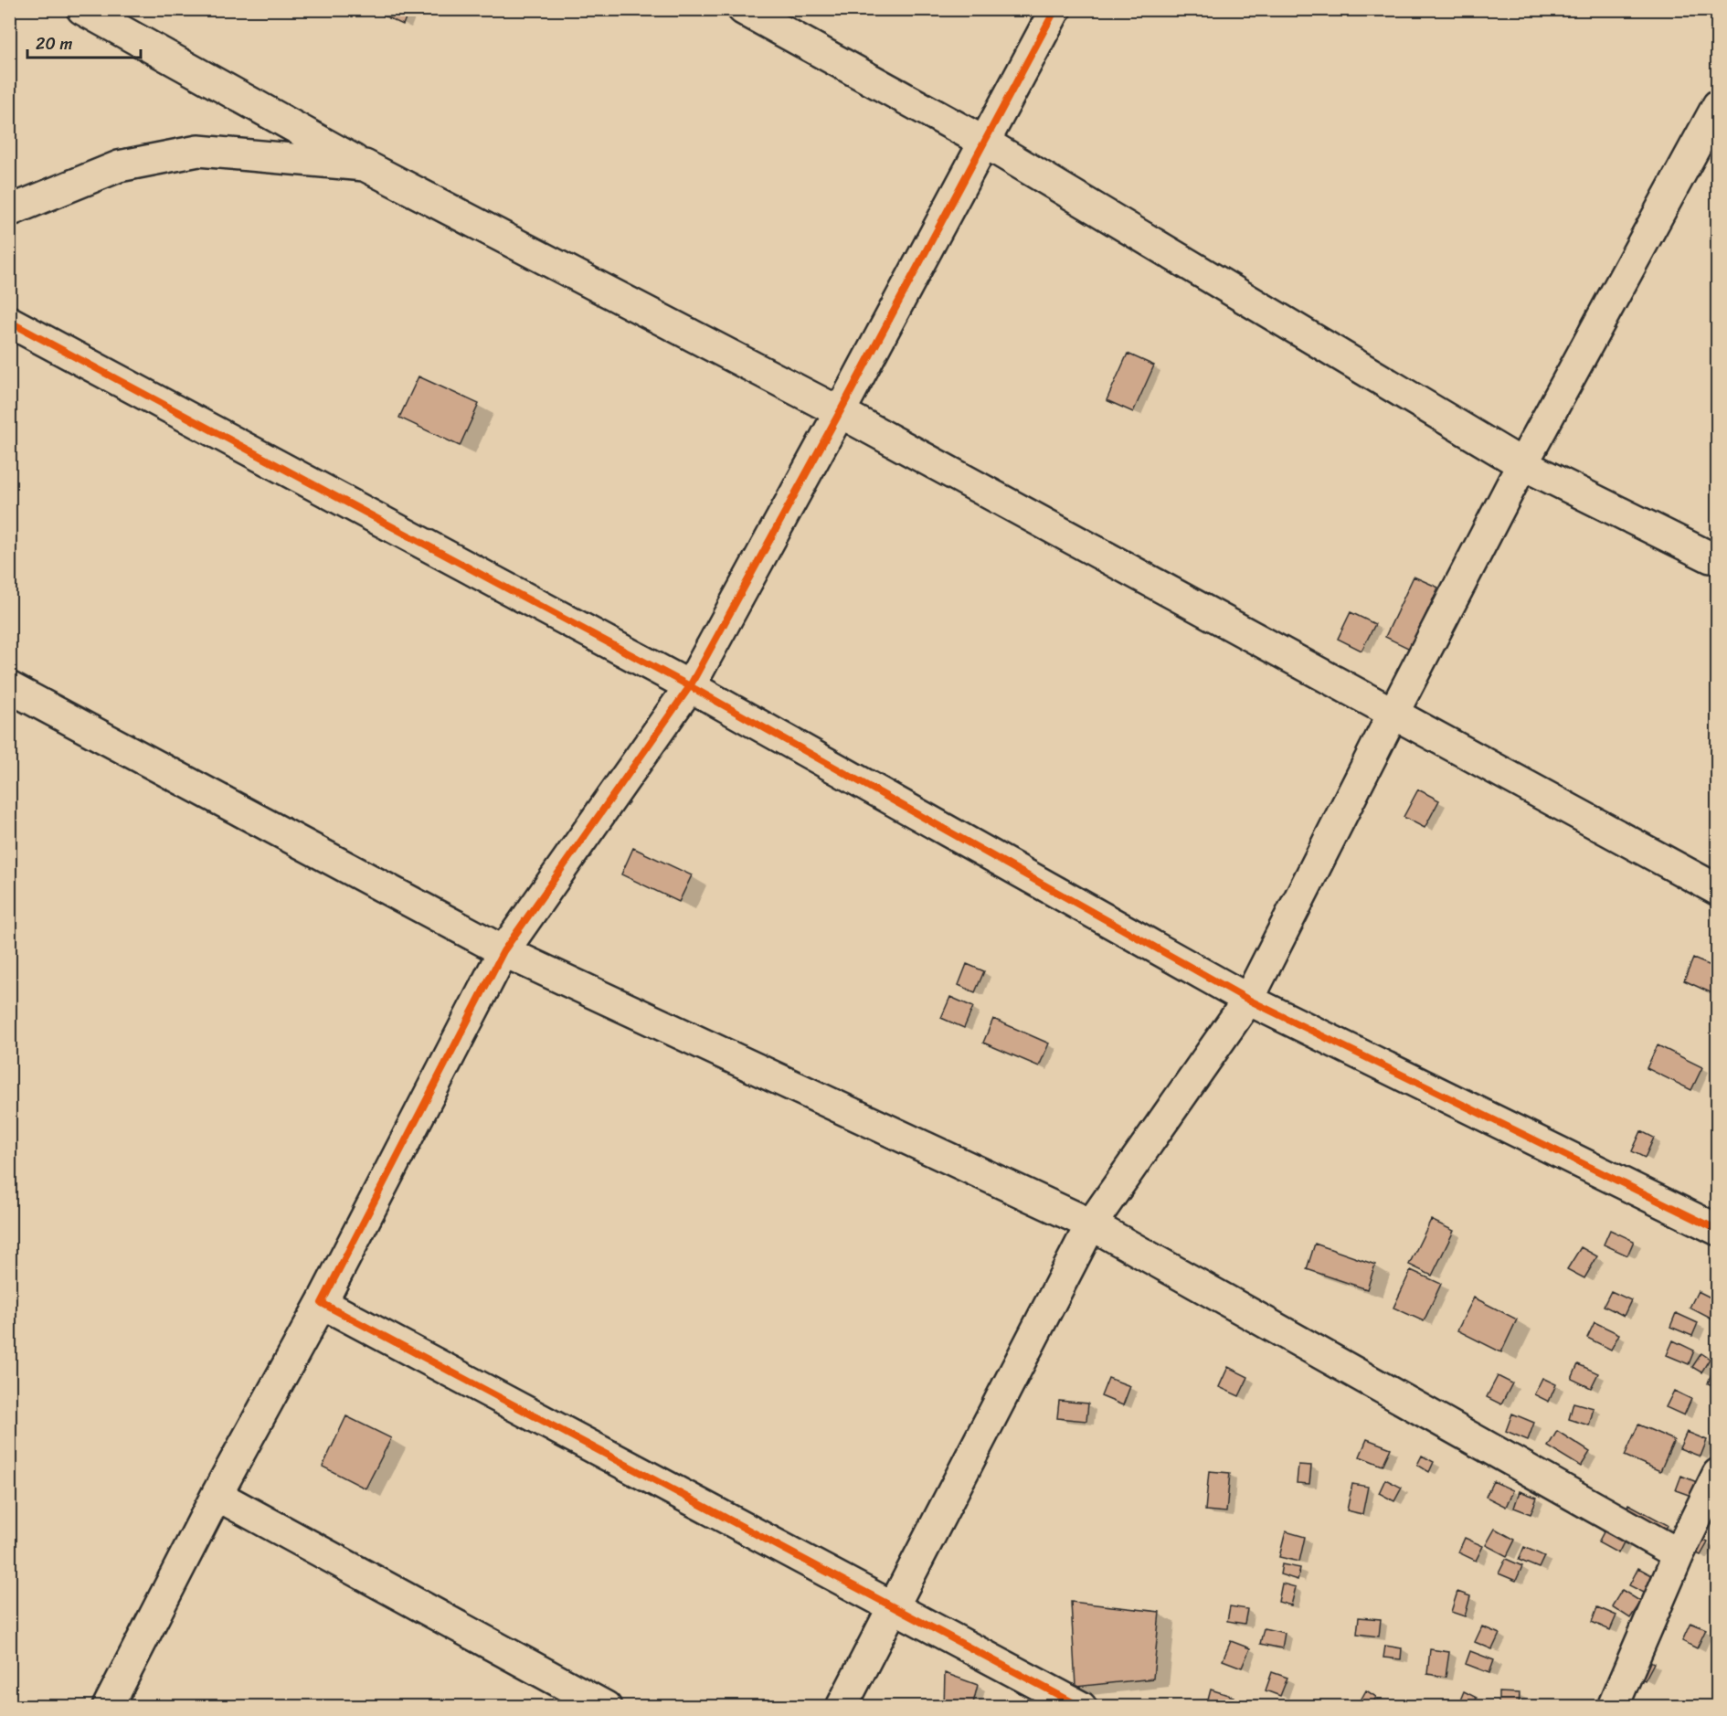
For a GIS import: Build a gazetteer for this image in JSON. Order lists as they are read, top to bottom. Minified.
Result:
{"scale_bar":"20 m"}
